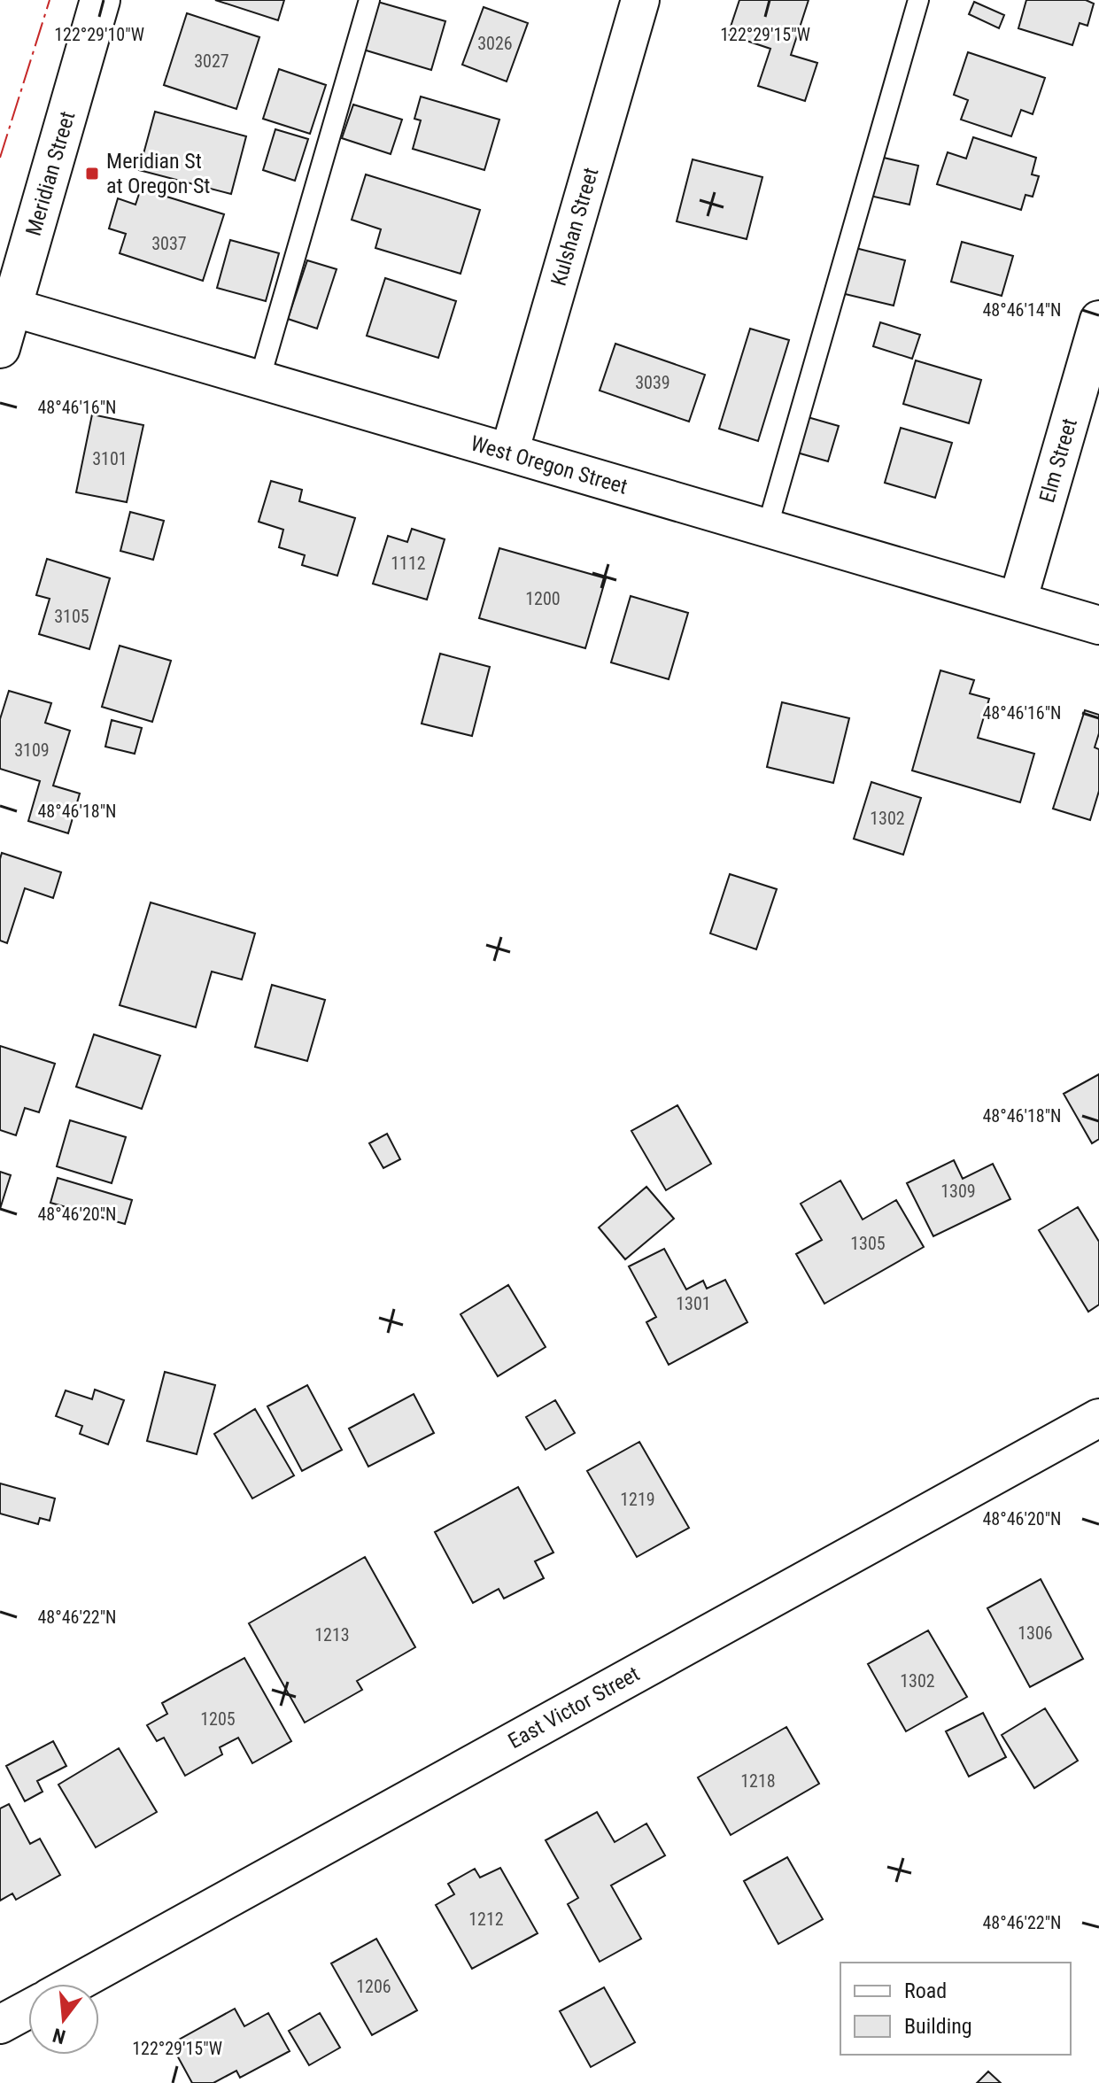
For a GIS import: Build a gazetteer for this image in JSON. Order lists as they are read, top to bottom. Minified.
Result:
{"streets":{"main road":["Meridian Street"],"street":["Kulshan Street","Elm Street","West Oregon Street","East Victor Street"]},"crossings":[["Meridian Street","West Oregon Street"],["Kulshan Street","West Oregon Street"],["Elm Street","West Oregon Street"]],"places":{"transit":["Meridian St at Oregon St"]},"house_numbers":["3026","3027","3037","3039","3101","1112","1200","3105","3109","1302","1309","1305","1301","1219","1306","1213","1302","1205","1218","1212","1206"],"legend":["Road","Building"],"north":"bottom","coordinates":["122°29'10\"W","122°29'15\"W","48°46'14\"N","48°46'16\"N","48°46'18\"N","48°46'20\"N","48°46'22\"N"]}
